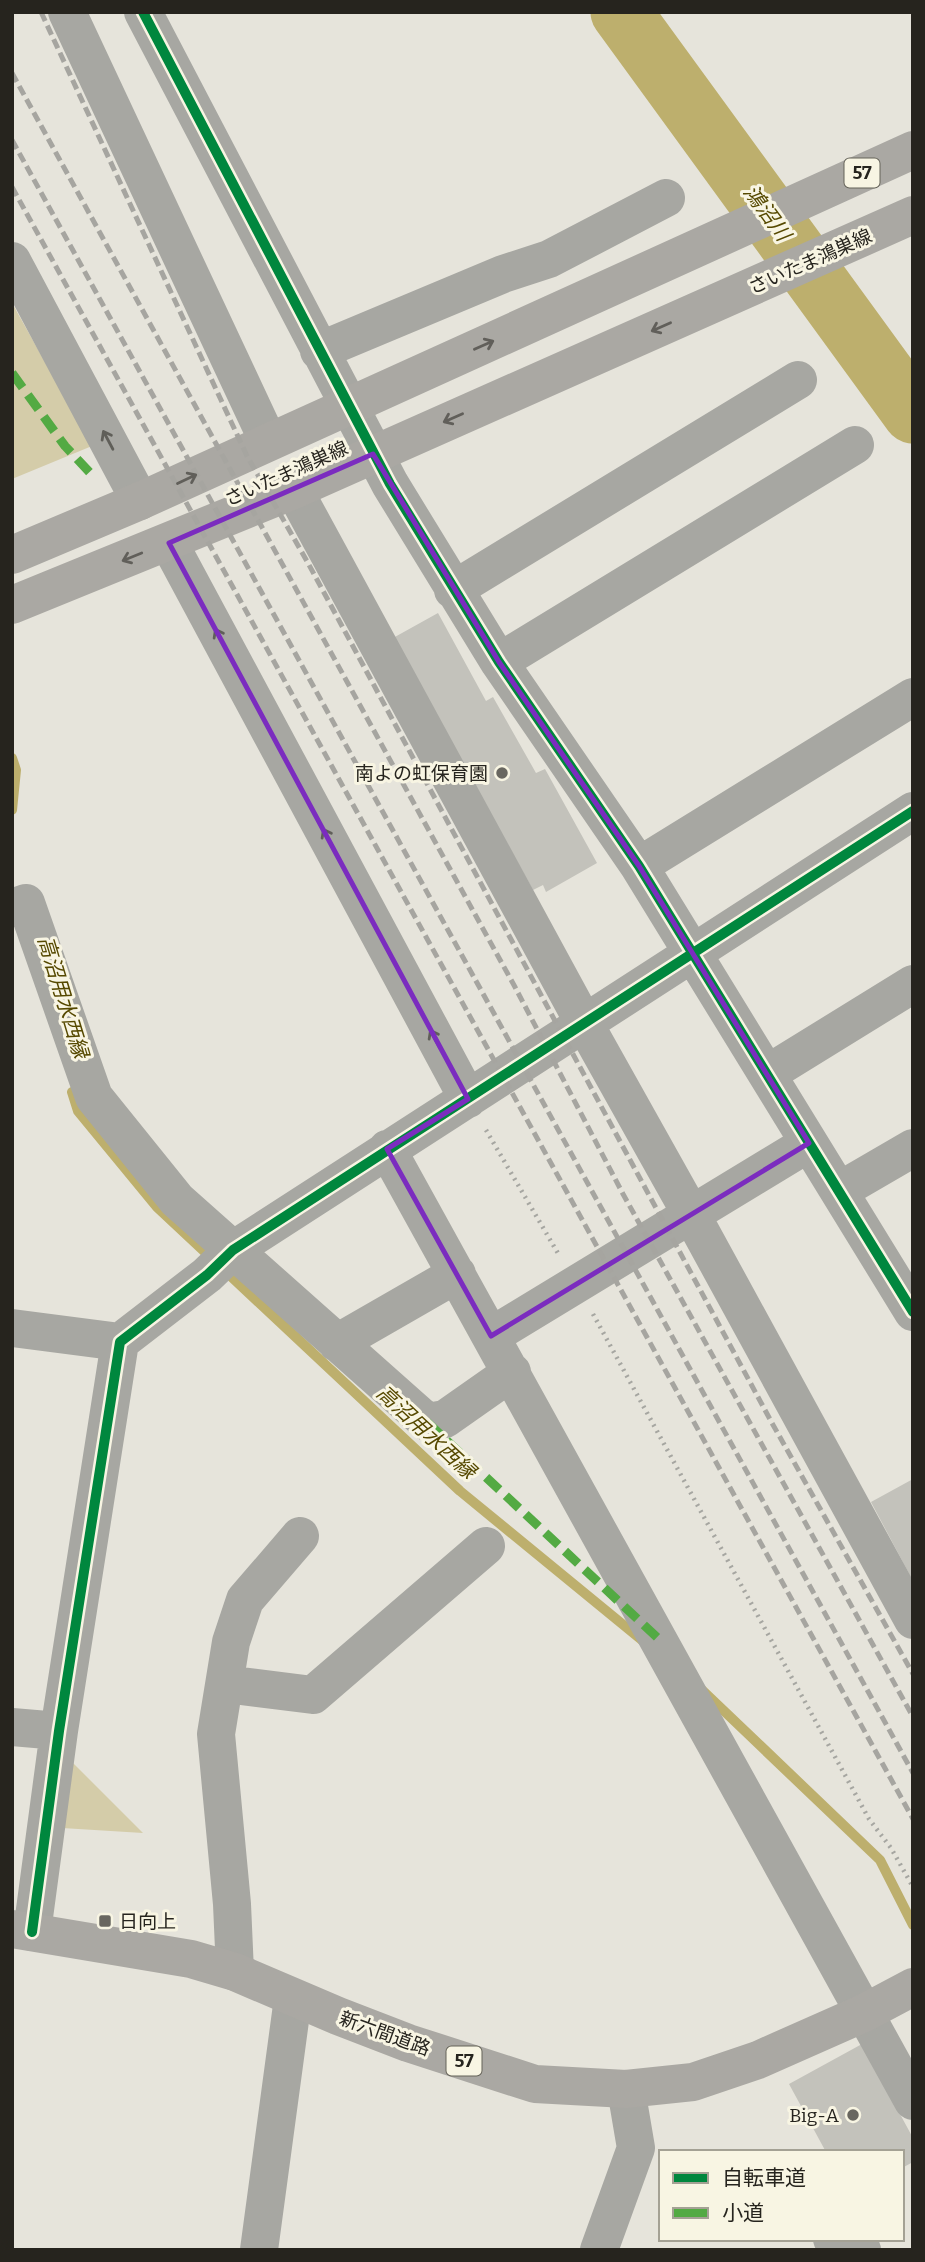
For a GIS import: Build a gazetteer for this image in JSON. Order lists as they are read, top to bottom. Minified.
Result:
{"streets":{"main road":["57","さいたま鴻巣線","新六間道路"]},"water":["鴻沼川","高沼用水西縁"],"places":{"other":["南よの虹保育園","Big-A"],"transit":["日向上"]},"legend":["自転車道","小道"]}
